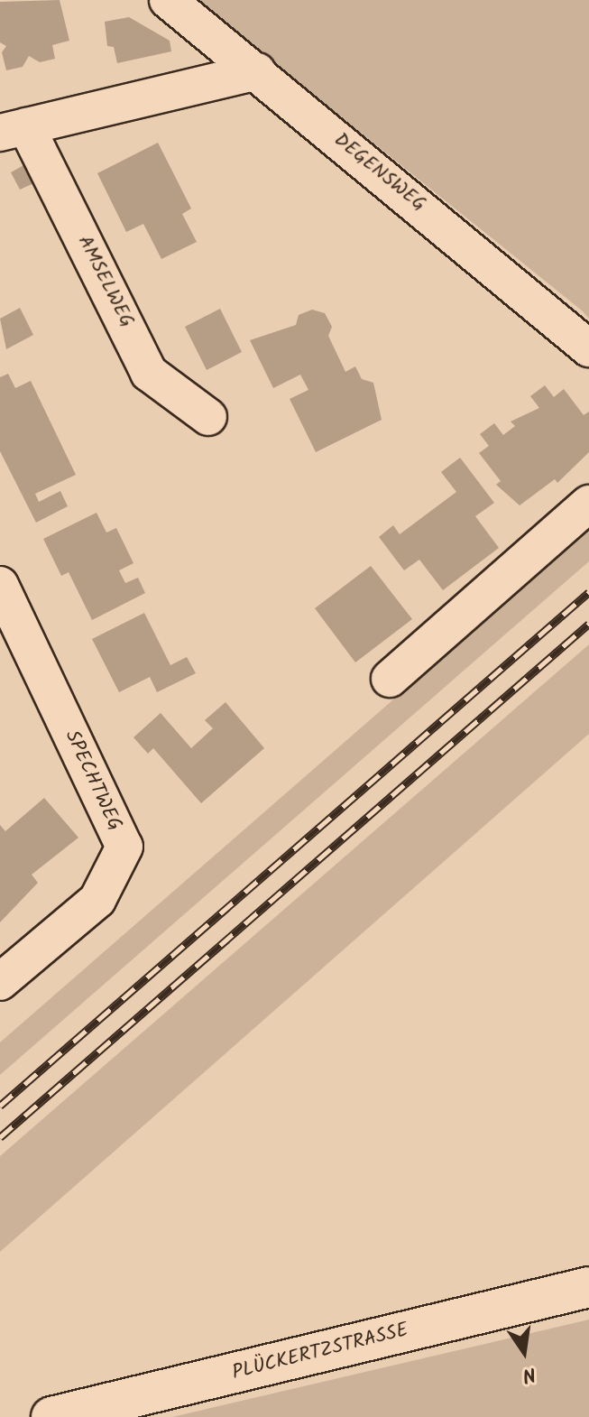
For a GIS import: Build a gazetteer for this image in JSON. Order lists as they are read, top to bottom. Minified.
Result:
{"streets":{"street":["DEGENSWEG","AMSELWEG","SPECHTWEG","PLÜCKERTZSTRASSE"]},"crossings":[["DEGENSWEG","AMSELWEG"]],"north":"bottom"}
